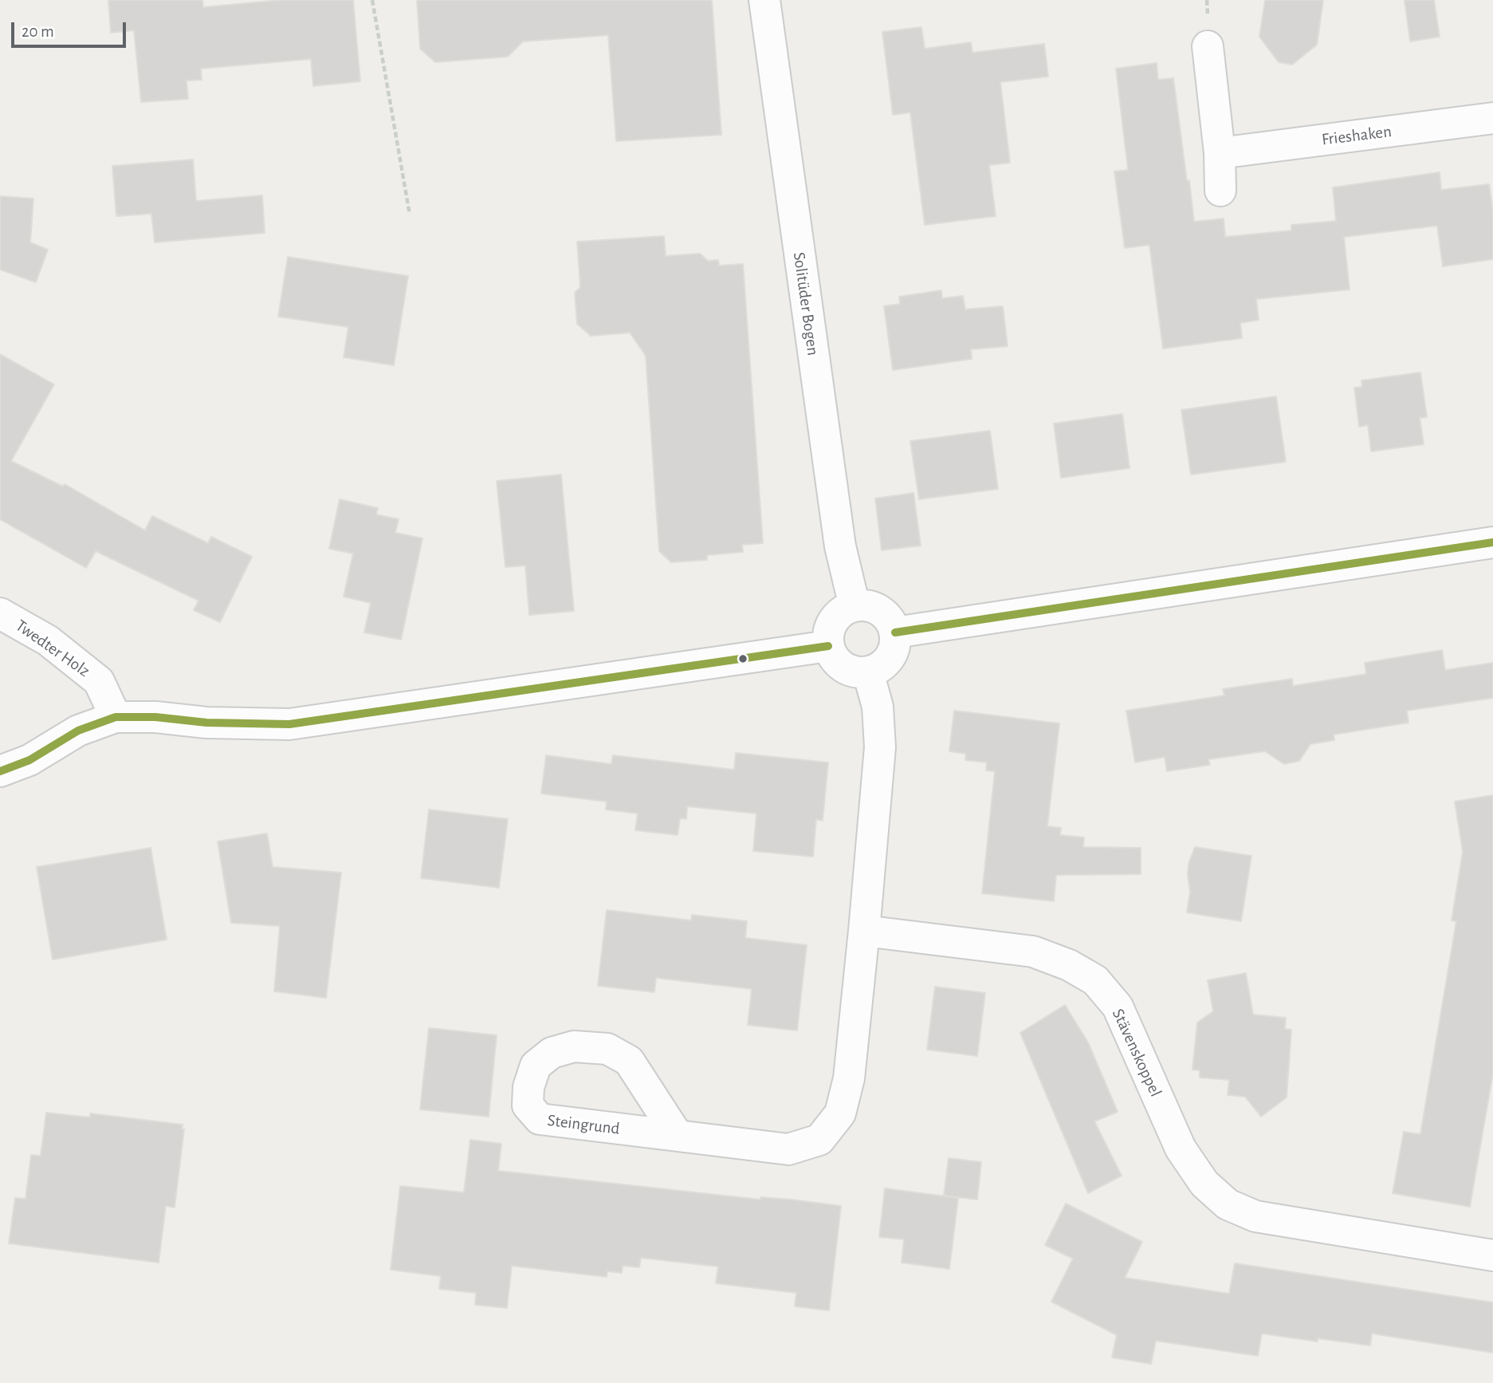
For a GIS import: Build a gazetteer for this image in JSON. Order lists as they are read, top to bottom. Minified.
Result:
{"streets":{"street":["Frieshaken","Solitüder Bogen","Twedter Holz","Stävenskoppel","Steingrund"]},"crossings":[["Stävenskoppel","Steingrund"]],"scale_bar":"20 m"}
